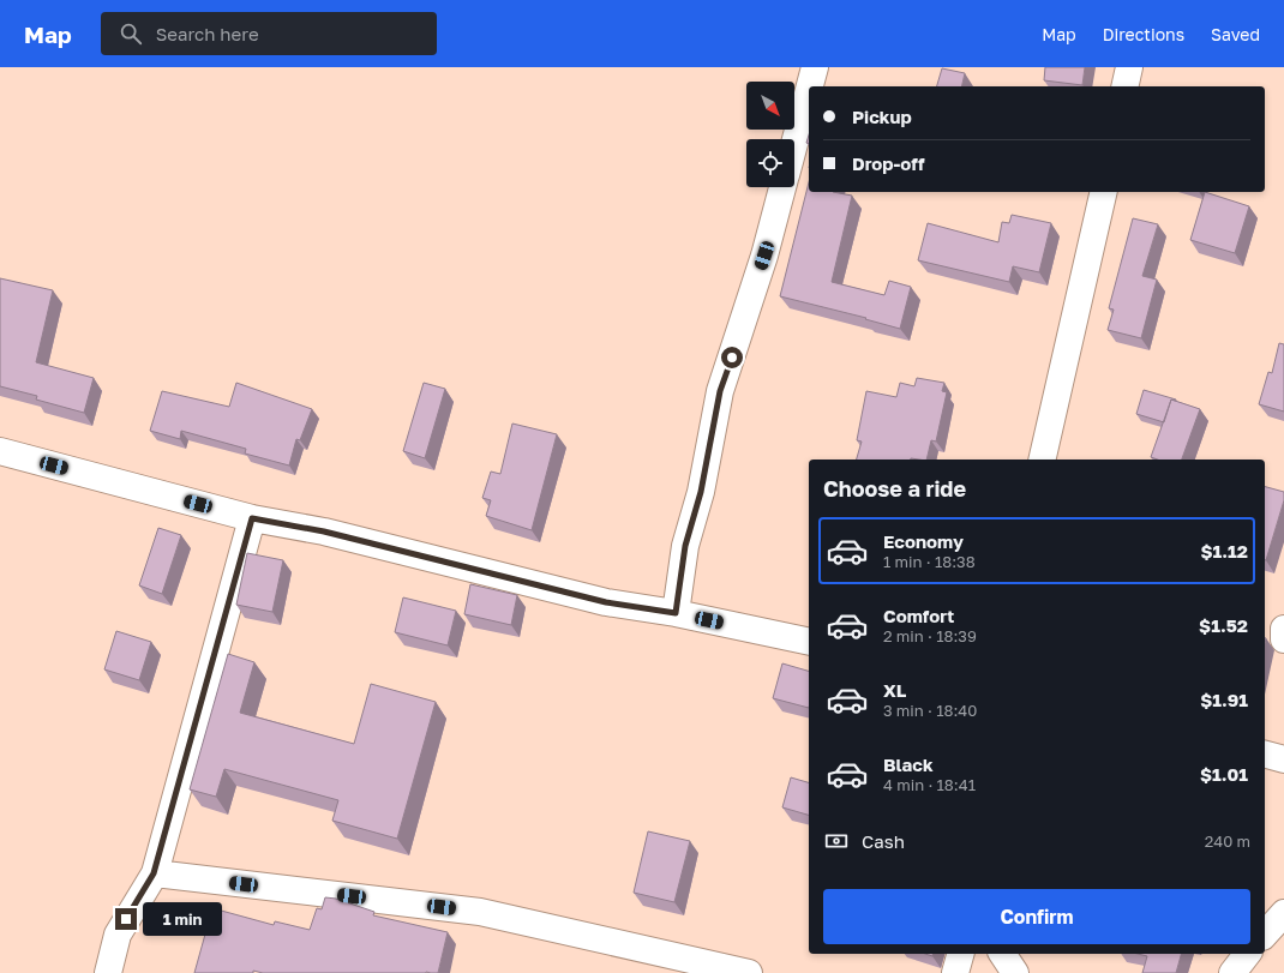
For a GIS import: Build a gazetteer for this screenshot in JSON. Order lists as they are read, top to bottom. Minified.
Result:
{"north":"bottom right","page":{"header":"Map","search":"Search here","nav":["Map","Directions","Saved"],"banner":["Pickup","Drop-off"],"heading":"Choose a ride","list":[{"name":"Economy","note":"1 min · 18:38","value":"$1.12"},{"name":"Comfort","note":"2 min · 18:39","value":"$1.52"},{"name":"XL","note":"3 min · 18:40","value":"$1.91"},{"name":"Black","note":"4 min · 18:41","value":"$1.01"}],"pay":["Cash","240 m"],"buttons":"Confirm","bubble":"1 min"}}
